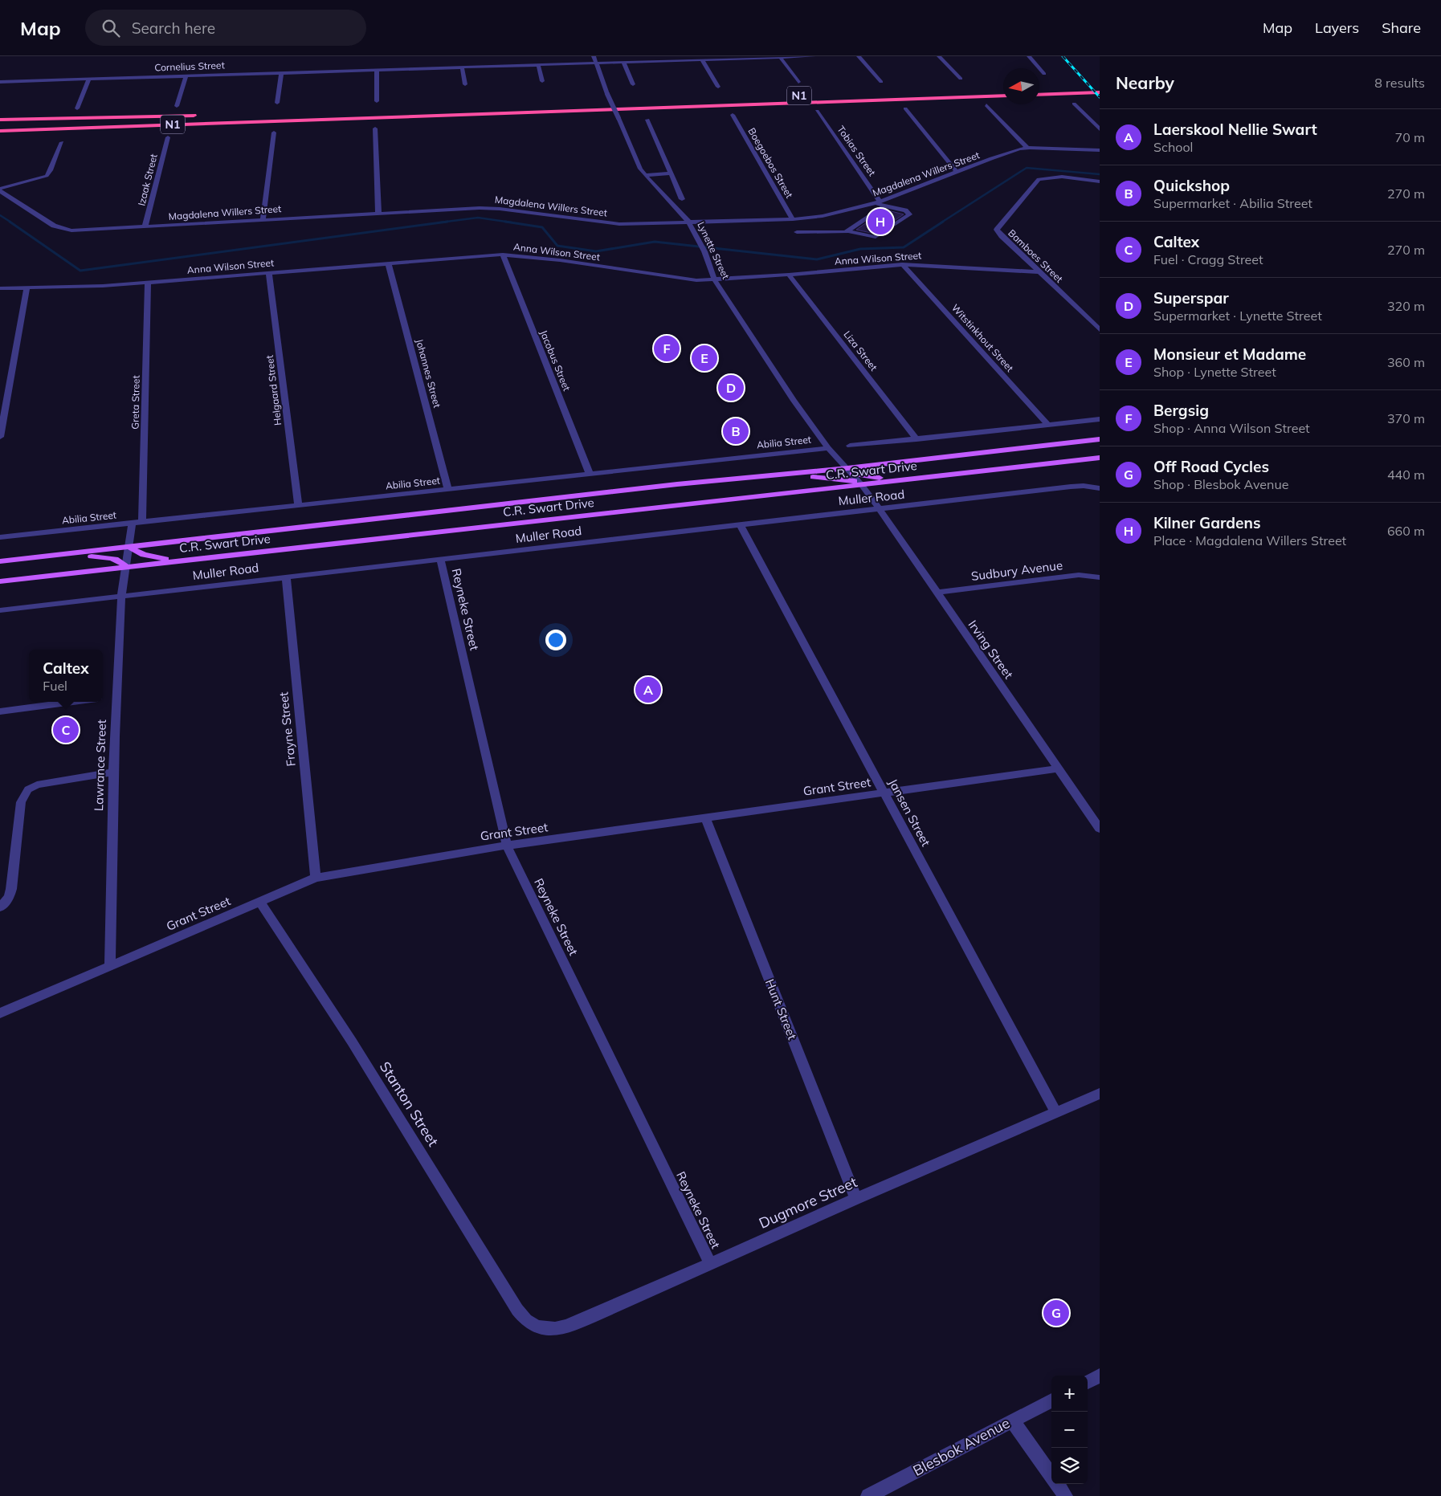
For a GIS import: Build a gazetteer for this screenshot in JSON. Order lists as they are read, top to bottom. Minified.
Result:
{"streets":{"highway":["N1"],"main road":["C.R. Swart Drive"],"street":["Cornelius Street","Tobias Street","Boegoebos Street","Magdalena Willers Street","Izaak Street","Lynette Street","Anna Wilson Street","Bamboes Street","Witstinkhout Street","Liza Street","Jacobus Street","Johannes Street","Helgaard Street","Greta Street","Abilia Street","Muller Road","Sudbury Avenue","Reyneke Street","Irving Street","Frayne Street","Lawrance Street","Grant Street","Jansen Street","Hunt Street","Stanton Street","Dugmore Street","Blesbok Avenue"]},"crossings":[["Cornelius Street","Lynette Street"],["Tobias Street","Magdalena Willers Street"],["Boegoebos Street","Magdalena Willers Street"],["Magdalena Willers Street","Izaak Street"],["Magdalena Willers Street","Lynette Street"],["Lynette Street","Anna Wilson Street"],["Lynette Street","Abilia Street"],["Lynette Street","C.R. Swart Drive"],["Lynette Street","Irving Street"],["Anna Wilson Street","Bamboes Street"],["Anna Wilson Street","Witstinkhout Street"],["Anna Wilson Street","Liza Street"],["Anna Wilson Street","Jacobus Street"],["Anna Wilson Street","Johannes Street"],["Anna Wilson Street","Helgaard Street"],["Anna Wilson Street","Greta Street"],["Jacobus Street","Abilia Street"],["Johannes Street","Abilia Street"],["Helgaard Street","Abilia Street"],["Greta Street","Abilia Street"],["C.R. Swart Drive","Irving Street"],["C.R. Swart Drive","Lawrance Street"],["Muller Road","Reyneke Street"],["Muller Road","Irving Street"],["Muller Road","Frayne Street"],["Muller Road","Lawrance Street"],["Muller Road","Jansen Street"],["Sudbury Avenue","Irving Street"],["Reyneke Street","Grant Street"],["Reyneke Street","Dugmore Street"],["Irving Street","Grant Street"],["Frayne Street","Grant Street"],["Lawrance Street","Grant Street"],["Grant Street","Jansen Street"],["Grant Street","Hunt Street"],["Grant Street","Stanton Street"],["Jansen Street","Dugmore Street"],["Hunt Street","Dugmore Street"],["Stanton Street","Dugmore Street"]],"north":"left","page":{"header":"Map","search":"Search here","nav":["Map","Layers","Share"],"heading":["Nearby","8 results"],"list":[{"mark":"A","name":"Laerskool Nellie Swart","note":"School","value":"70 m"},{"mark":"B","name":"Quickshop","note":"Supermarket · Abilia Street","value":"270 m"},{"mark":"C","name":"Caltex","note":"Fuel · Cragg Street","value":"270 m"},{"mark":"D","name":"Superspar","note":"Supermarket · Lynette Street","value":"320 m"},{"mark":"E","name":"Monsieur et Madame","note":"Shop · Lynette Street","value":"360 m"},{"mark":"F","name":"Bergsig","note":"Shop · Anna Wilson Street","value":"370 m"},{"mark":"G","name":"Off Road Cycles","note":"Shop · Blesbok Avenue","value":"440 m"},{"mark":"H","name":"Kilner Gardens","note":"Place · Magdalena Willers Street","value":"660 m"}],"pins":["H","F","E","D","B","A","C","G"],"popup":["Caltex","Fuel"],"map_buttons":["+","−"]}}
